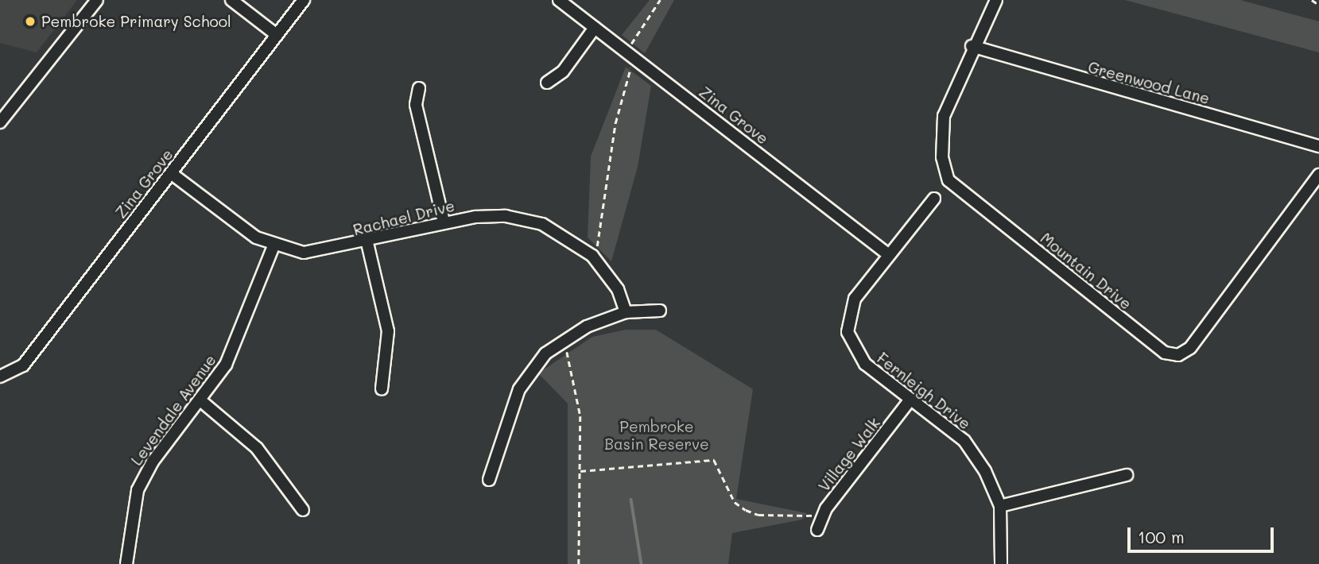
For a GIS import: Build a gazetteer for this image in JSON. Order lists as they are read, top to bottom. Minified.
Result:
{"streets":{"street":["Greenwood Lane","Zina Grove","Rachael Drive","Mountain Drive","Fernleigh Drive","Levendale Avenue","Village Walk"]},"crossings":[["Greenwood Lane","Mountain Drive"],["Zina Grove","Rachael Drive"],["Zina Grove","Fernleigh Drive"],["Rachael Drive","Levendale Avenue"],["Fernleigh Drive","Village Walk"]],"parks":["Pembroke Basin Reserve"],"places":["Pembroke Primary School"],"scale_bar":"100 m"}
